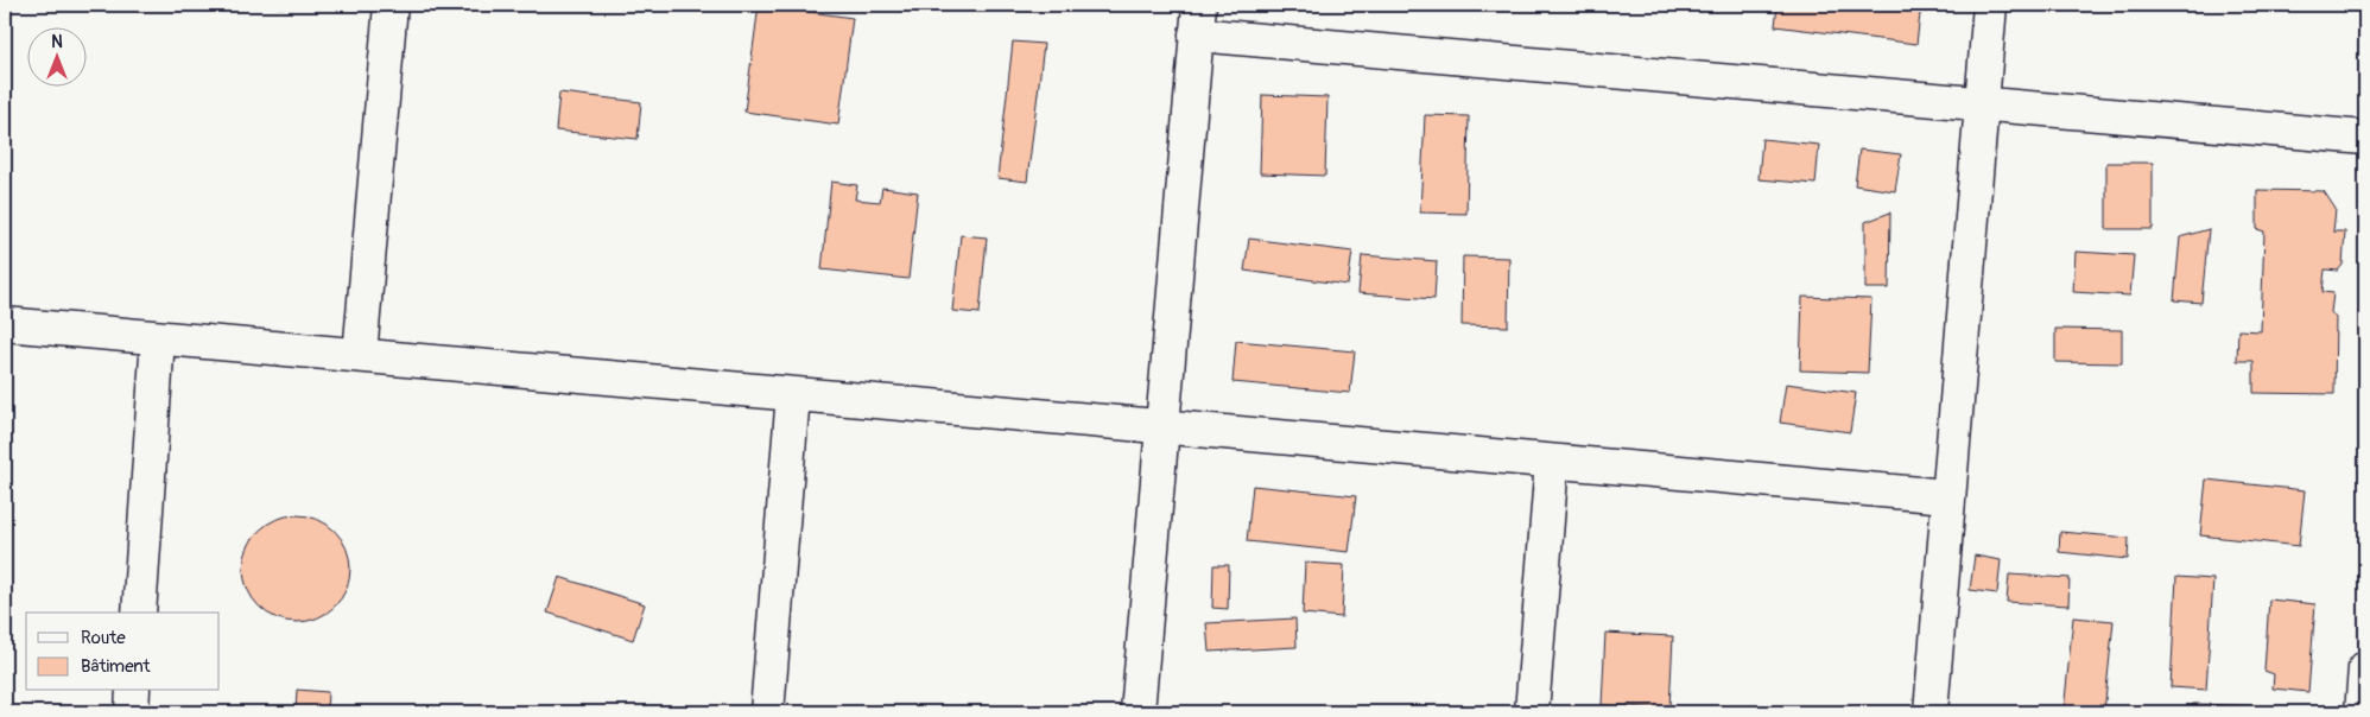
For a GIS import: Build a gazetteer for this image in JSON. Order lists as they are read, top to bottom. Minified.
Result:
{"legend":["Route","Bâtiment"],"north":"top"}
